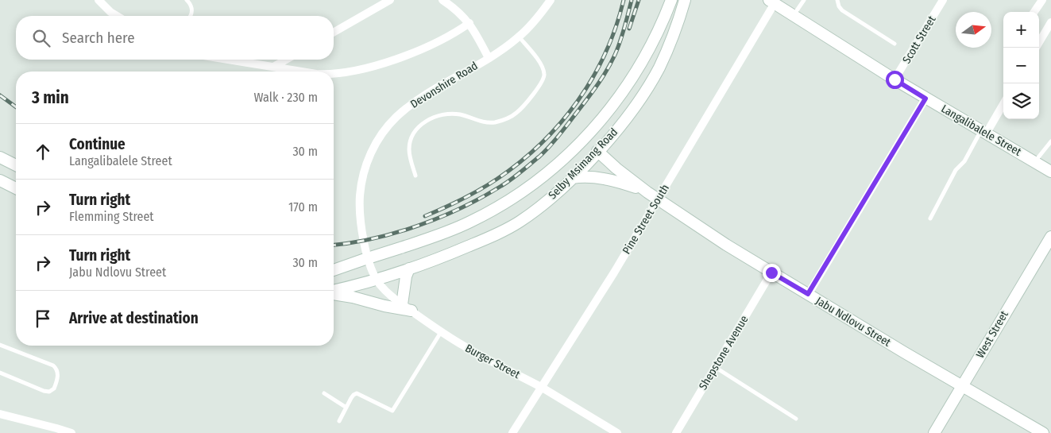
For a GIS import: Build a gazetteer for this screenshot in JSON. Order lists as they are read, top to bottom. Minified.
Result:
{"streets":{"street":["Scott Street","Devonshire Road","Langalibalele Street","Selby Msimang Road","Pine Street South","Jabu Ndlovu Street","West Street","Shepstone Avenue","Burger Street"]},"crossings":[["Scott Street","Langalibalele Street"],["Devonshire Road","Selby Msimang Road"],["Devonshire Road","Burger Street"],["Langalibalele Street","Pine Street South"],["Selby Msimang Road","Jabu Ndlovu Street"],["Selby Msimang Road","Burger Street"],["Pine Street South","Jabu Ndlovu Street"],["Pine Street South","Burger Street"],["Jabu Ndlovu Street","West Street"],["Jabu Ndlovu Street","Shepstone Avenue"]],"north":"right","page":{"map_buttons":["+","−"],"search":"Search here","heading":["3 min","Walk · 230 m"],"list":[["Continue","Langalibalele Street","30 m"],["Turn right","Flemming Street","170 m"],["Turn right","Jabu Ndlovu Street","30 m"],"Arrive at destination"]}}
